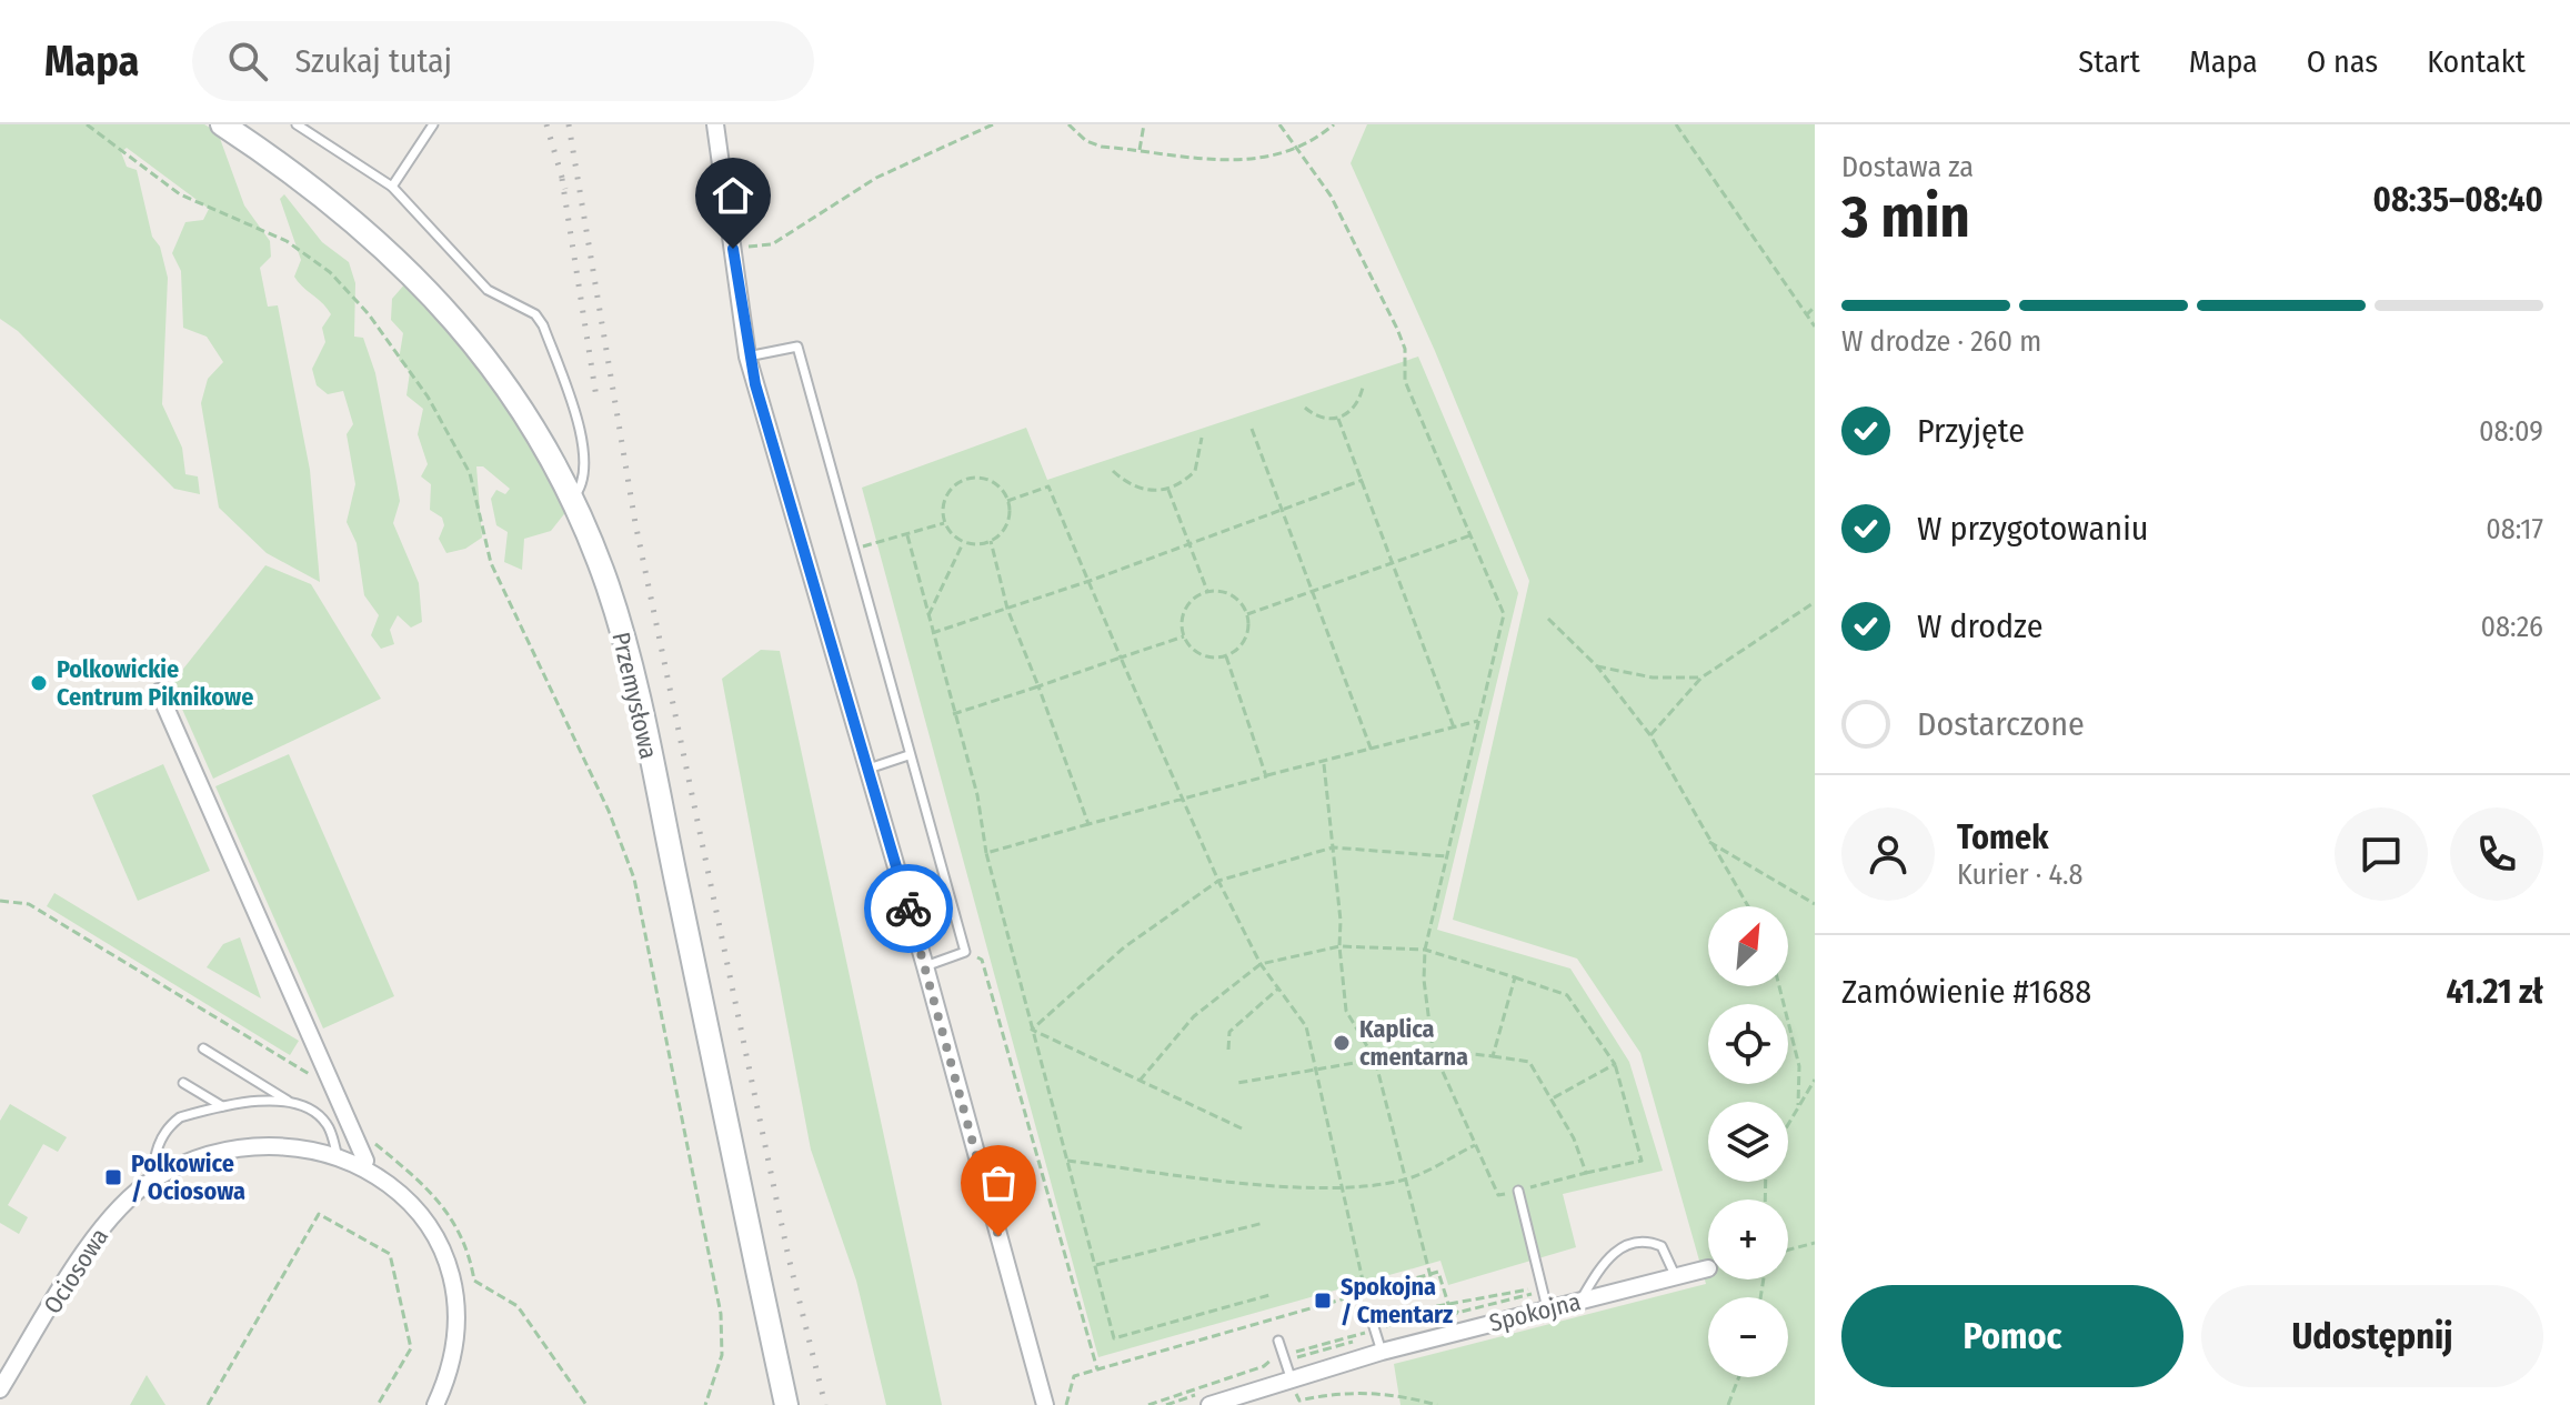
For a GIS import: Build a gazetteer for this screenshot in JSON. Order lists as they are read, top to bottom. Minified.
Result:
{"streets":{"street":["Przemysłowa","Ociosowa","Spokojna"]},"places":{"other":["Polkowickie Centrum Piknikowe","Kaplica cmentarna"],"transit":["Polkowice / Ociosowa","Spokojna / Cmentarz"]},"north":"top right","page":{"header":"Mapa","search":"Szukaj tutaj","nav":["Start","Mapa","O nas","Kontakt"],"heading":["3 min","Dostawa za","08:35–08:40"],"panel":["Tomek","Kurier · 4.8","Zamówienie #1688","41.21 zł"],"bar":"W drodze · 260 m","list":[["Przyjęte","08:09"],["W przygotowaniu","08:17"],["W drodze","08:26"],"Dostarczone"],"map_buttons":["+","−"],"buttons":["Pomoc","Udostępnij"]}}
